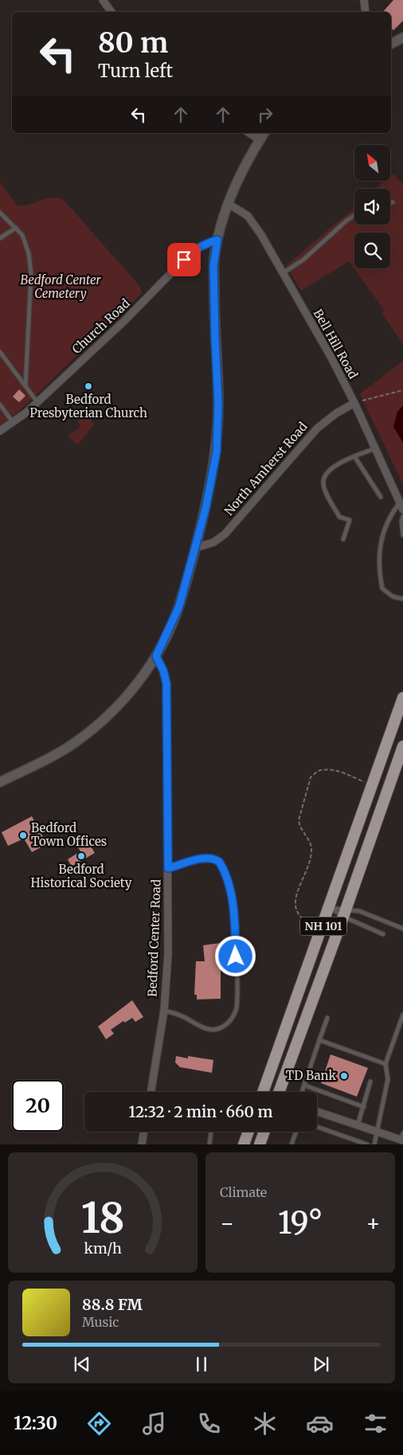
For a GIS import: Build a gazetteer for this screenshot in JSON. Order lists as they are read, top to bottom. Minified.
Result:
{"streets":{"highway":["NH 101"],"street":["Church Road","Bell Hill Road","North Amherst Road","Bedford Center Road"]},"crossings":[["Bell Hill Road","North Amherst Road"]],"parks":["Bedford Center Cemetery"],"places":["Bedford Presbyterian Church","Bedford Town Offices","Bedford Historical Society","TD Bank"],"north":"top left","page":{"turn":["80 m","Turn left"],"limit":"20","trip":"12:32 · 2 min · 660 m","tile":"Climate","heat":["−","19°","+"],"song":["88.8 FM","Music"],"tabs":"12:30","gauge":["18","km/h"]}}
